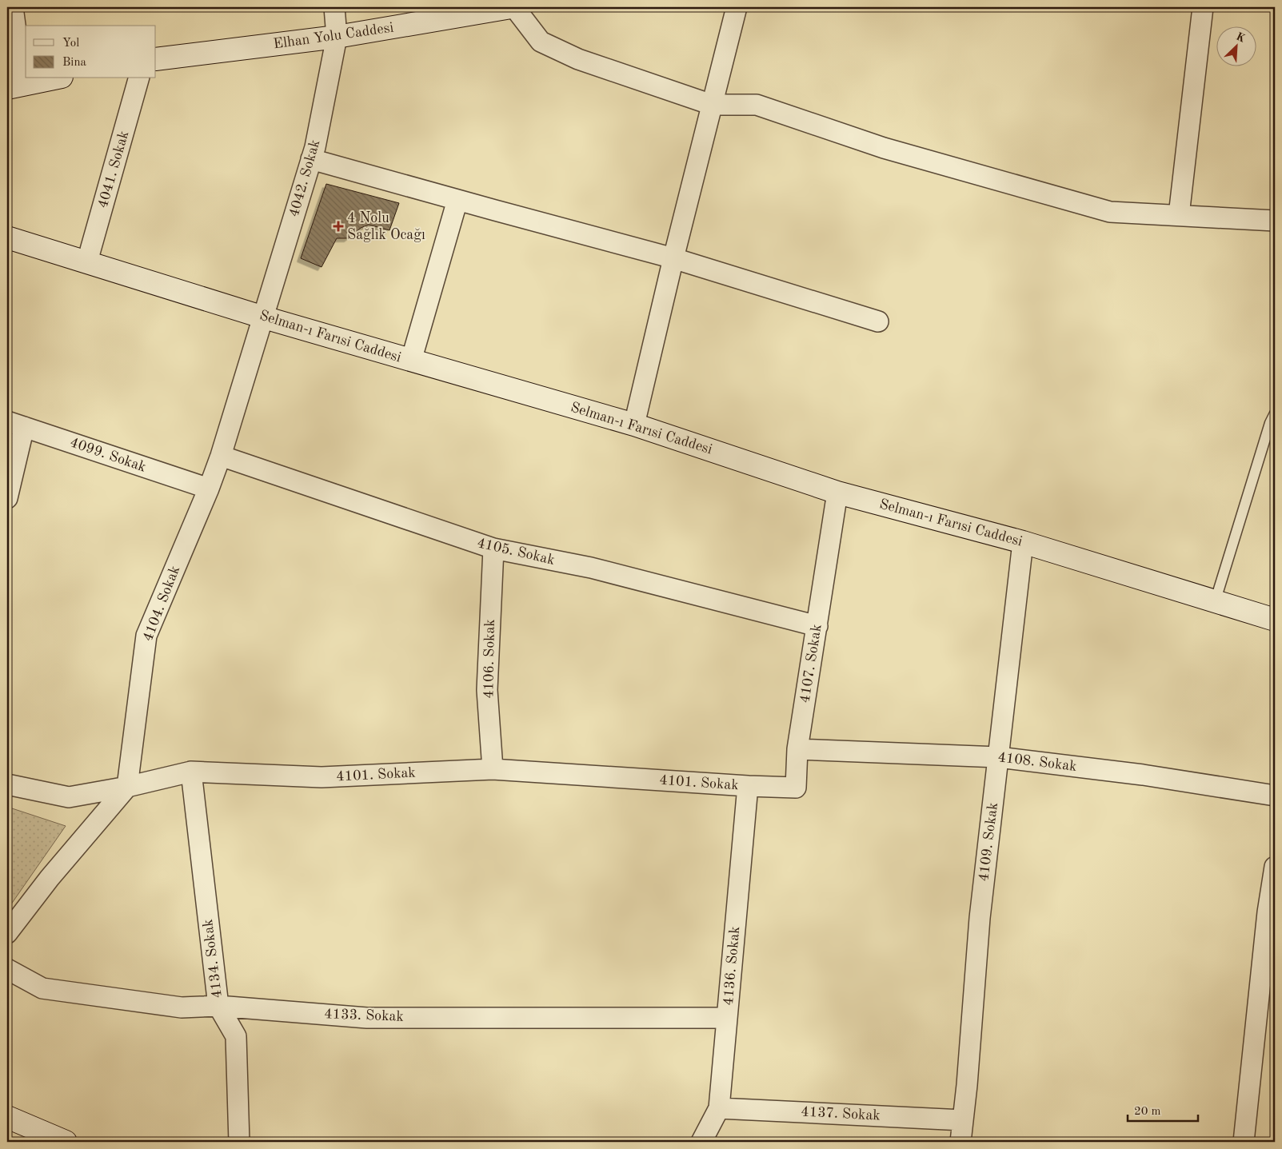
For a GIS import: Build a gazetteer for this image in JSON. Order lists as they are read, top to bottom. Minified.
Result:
{"streets":{"main road":["Elhan Yolu Caddesi","Selman-ı Farısi Caddesi"],"street":["4041. Sokak","4042. Sokak","4099. Sokak","4105. Sokak","4104. Sokak","4106. Sokak","4107. Sokak","4108. Sokak","4101. Sokak","4109. Sokak","4134. Sokak","4136. Sokak","4133. Sokak","4137. Sokak"]},"crossings":[["Elhan Yolu Caddesi","4042. Sokak"],["4041. Sokak","Selman-ı Farısi Caddesi"],["4042. Sokak","Selman-ı Farısi Caddesi"],["4042. Sokak","4104. Sokak"],["Selman-ı Farısi Caddesi","4104. Sokak"],["Selman-ı Farısi Caddesi","4107. Sokak"],["Selman-ı Farısi Caddesi","4109. Sokak"],["4099. Sokak","4104. Sokak"],["4105. Sokak","4104. Sokak"],["4105. Sokak","4106. Sokak"],["4105. Sokak","4107. Sokak"],["4104. Sokak","4101. Sokak"],["4106. Sokak","4101. Sokak"],["4107. Sokak","4108. Sokak"],["4107. Sokak","4101. Sokak"],["4107. Sokak","4136. Sokak"],["4108. Sokak","4109. Sokak"],["4101. Sokak","4134. Sokak"],["4101. Sokak","4136. Sokak"],["4109. Sokak","4137. Sokak"],["4134. Sokak","4133. Sokak"],["4136. Sokak","4133. Sokak"],["4136. Sokak","4137. Sokak"]],"places":{"health":["4 Nolu Sağlık Ocağı"]},"legend":["Yol","Bina"],"scale_bar":"20 m","north":"top right"}
